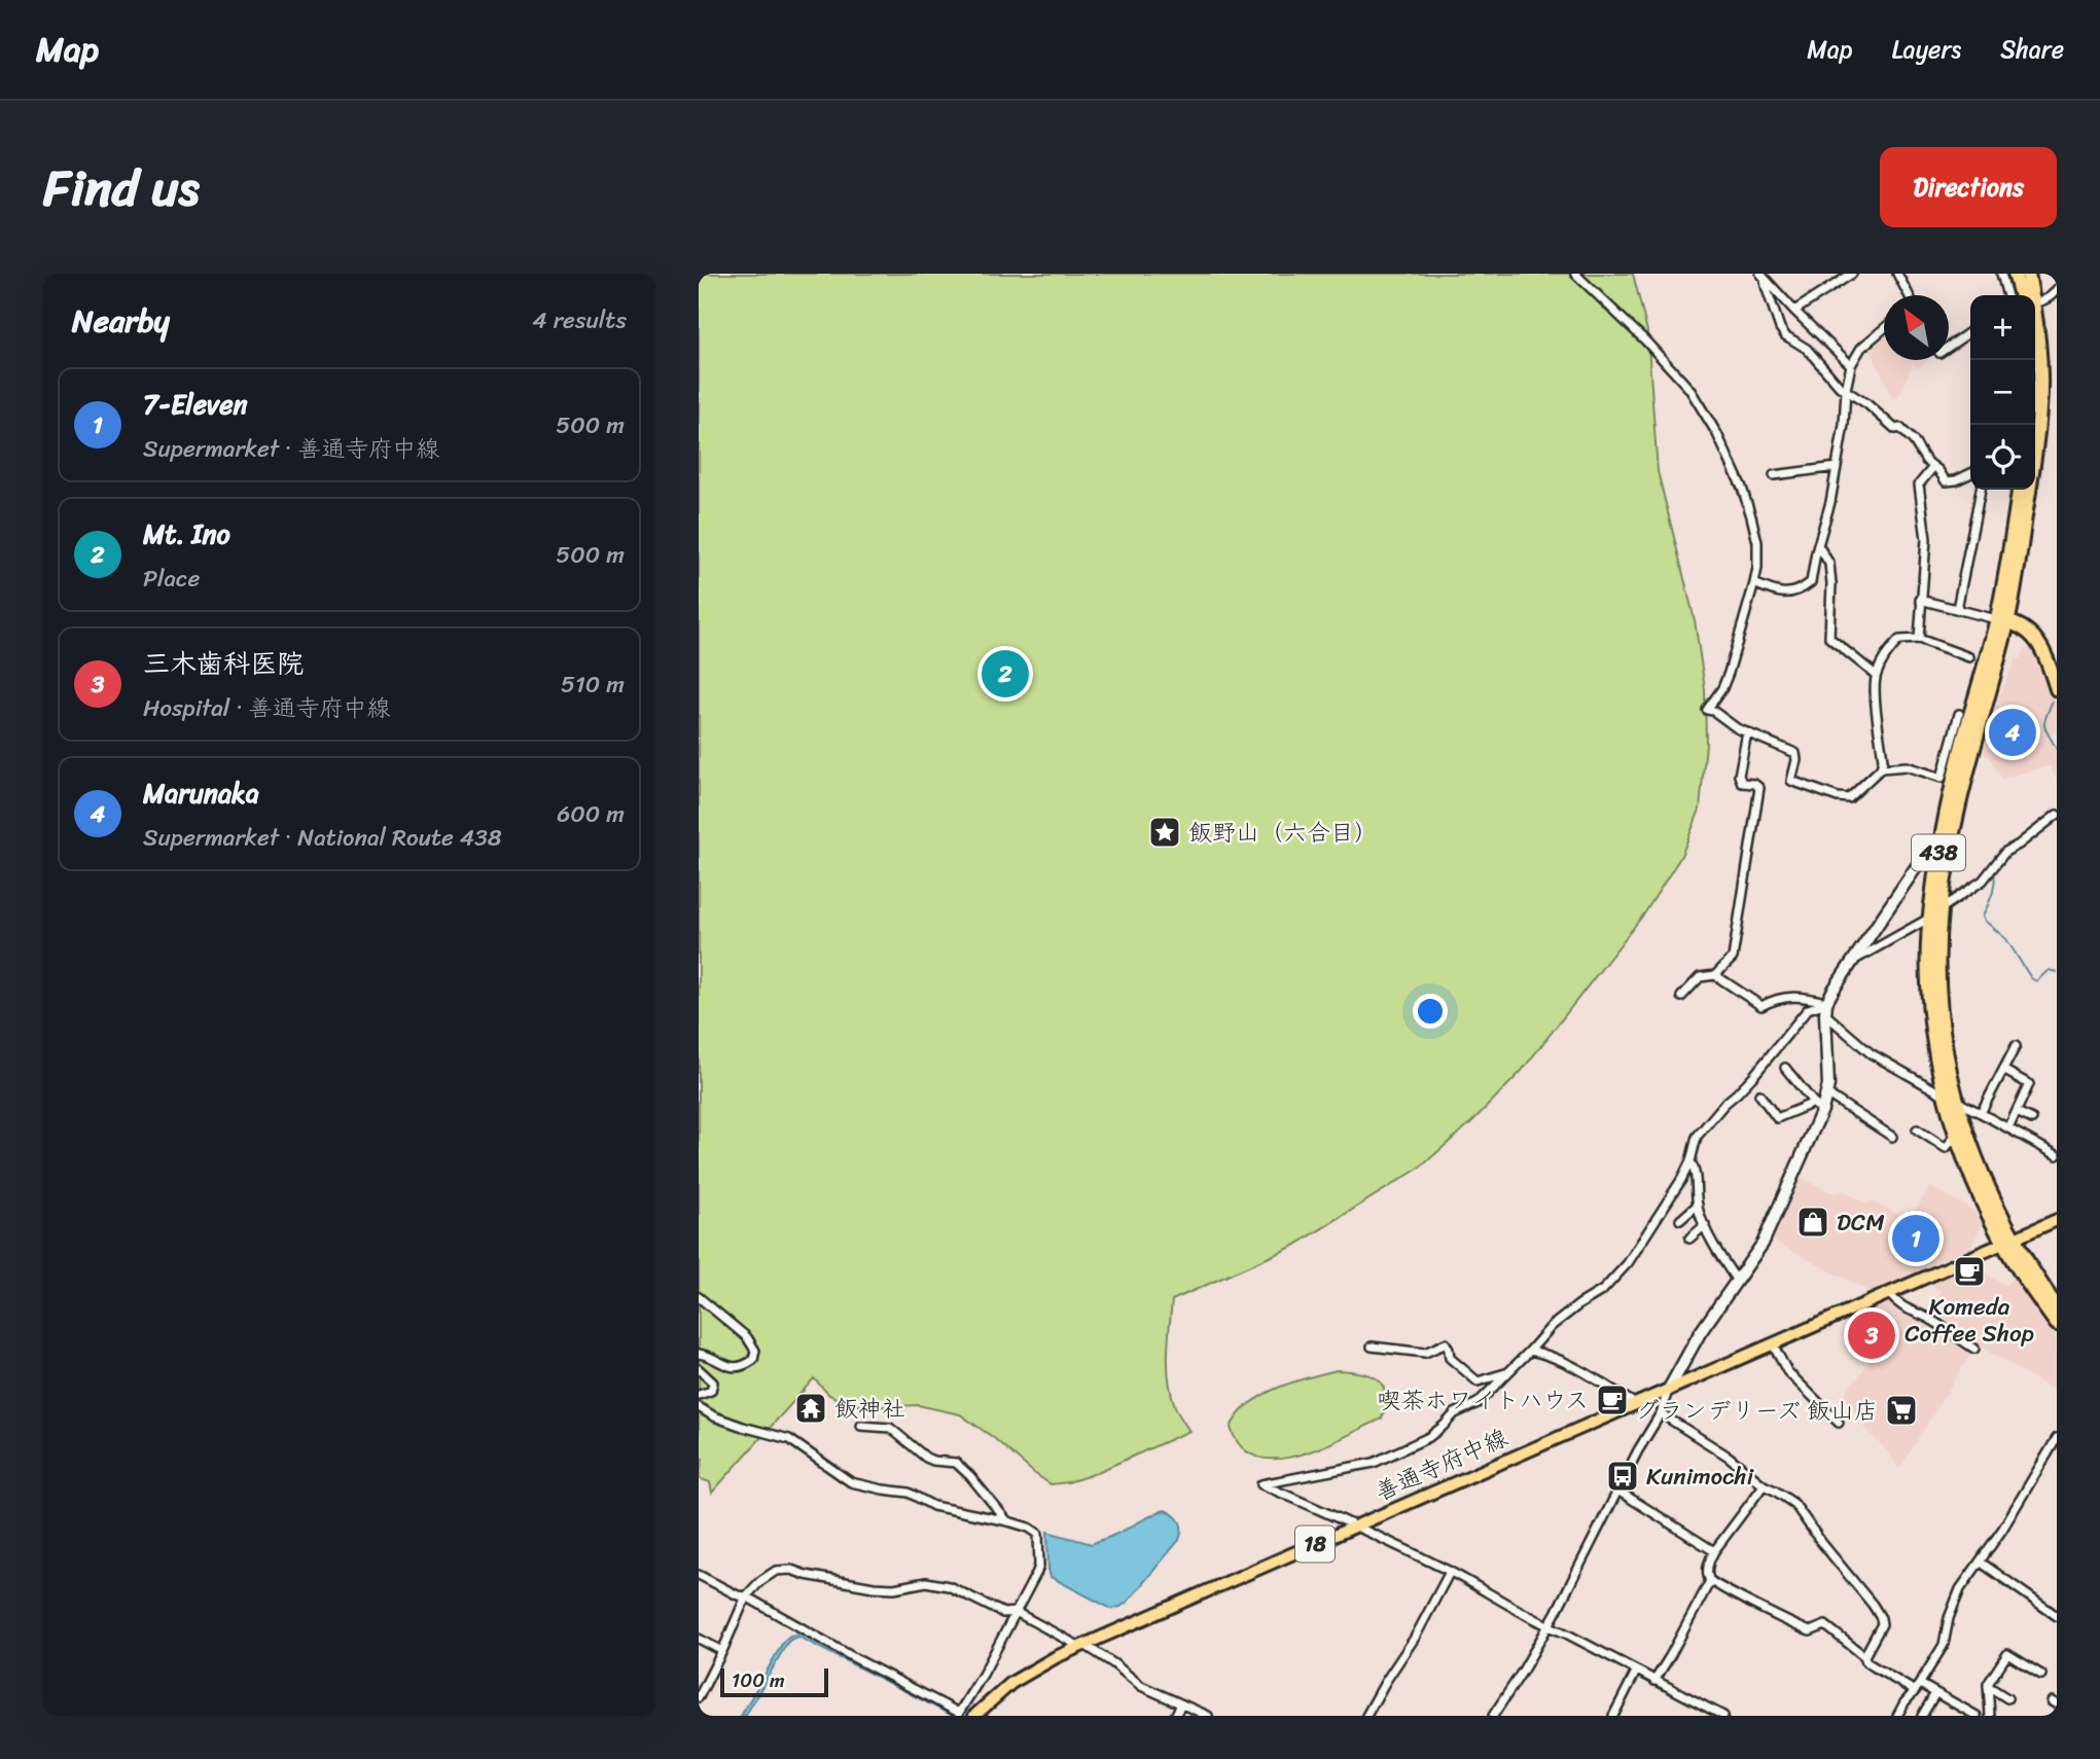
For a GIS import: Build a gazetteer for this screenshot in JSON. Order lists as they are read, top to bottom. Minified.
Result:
{"streets":{"highway":["438"],"main road":["善通寺府中線","18"]},"crossings":[["438","善通寺府中線"]],"places":{"place":["飯野山（六合目）"],"shop":["DCM"],"cafe":["Komeda Coffee Shop","喫茶ホワイトハウス"],"temple":["飯神社"],"supermarket":["グランデリーズ 飯山店"],"bus stop":["Kunimochi"]},"scale_bar":"100 m","north":"top left","page":{"header":"Map","nav":["Map","Layers","Share"],"title":"Find us","buttons":"Directions","heading":["Nearby","4 results"],"map_buttons":["+","−"],"list":[{"mark":"1","name":"7-Eleven","note":"Supermarket · 善通寺府中線","value":"500 m"},{"mark":"2","name":"Mt. Ino","note":"Place","value":"500 m"},{"mark":"3","name":"三木歯科医院","note":"Hospital · 善通寺府中線","value":"510 m"},{"mark":"4","name":"Marunaka","note":"Supermarket · National Route 438","value":"600 m"}],"pins":["2","4","1","3"],"scale":"100 m"}}
